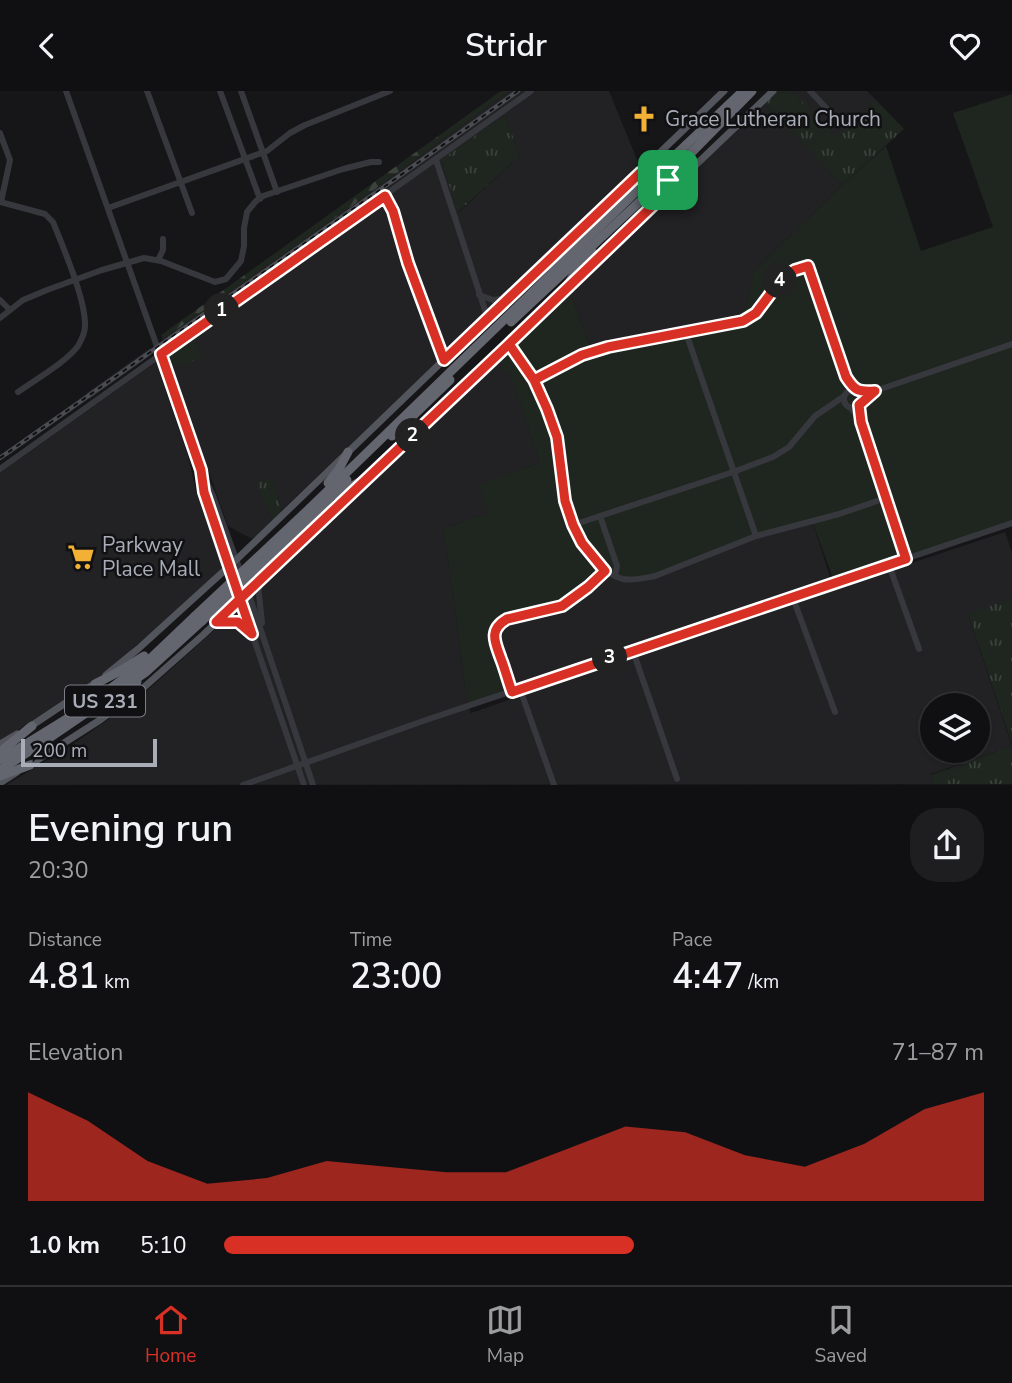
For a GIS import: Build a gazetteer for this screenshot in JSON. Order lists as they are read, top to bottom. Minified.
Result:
{"streets":{"highway":["US 231"]},"places":{"church":["Grace Lutheran Church"],"supermarket":["Parkway Place Mall"]},"scale_bar":"200 m","page":{"header":"Stridr","pins":["4","1","2","3"],"scale":"200 m","heading":["Evening run","20:30"],"stats":[["Distance","4.81 km"],["Time","23:00"],["Pace","4:47 /km"]],"chart":["Elevation","71–87 m"],"list":[{"name":"1.0 km","note":"5:10"}],"tabs":["Home","Map","Saved"]}}
